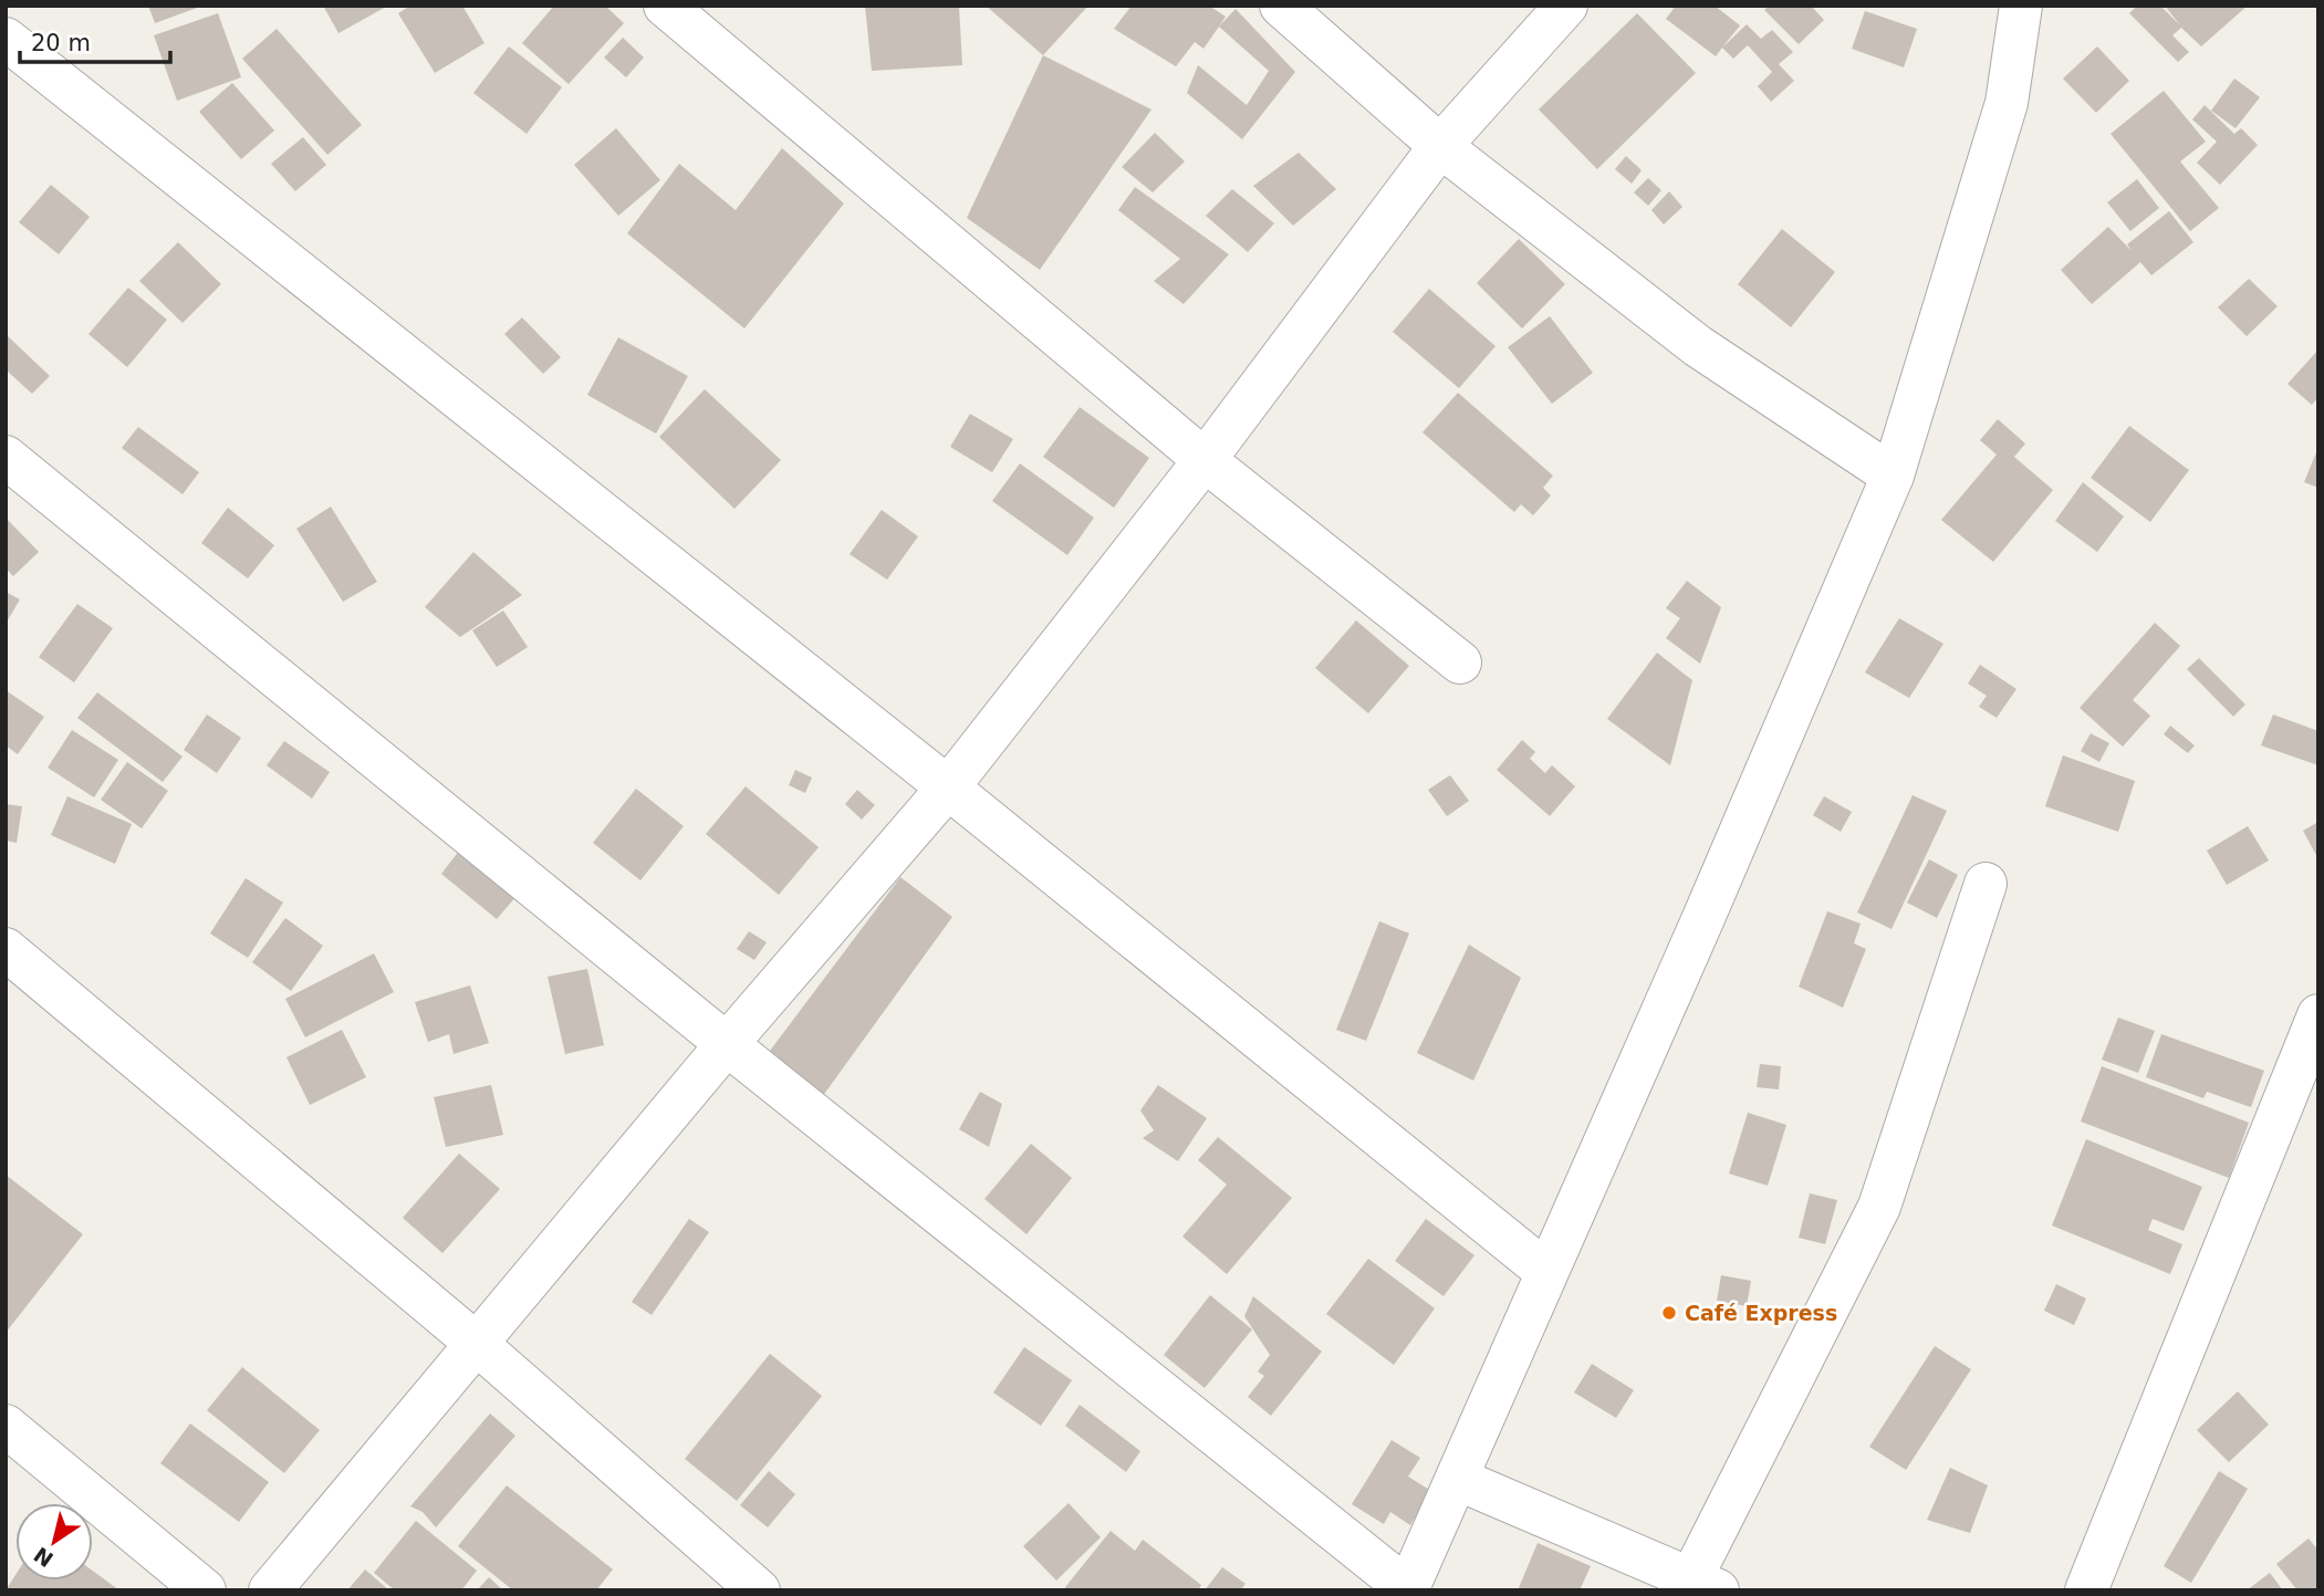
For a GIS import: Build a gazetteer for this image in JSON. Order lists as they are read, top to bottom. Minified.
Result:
{"places":["Café Express"],"scale_bar":"20 m","north":"bottom left"}
